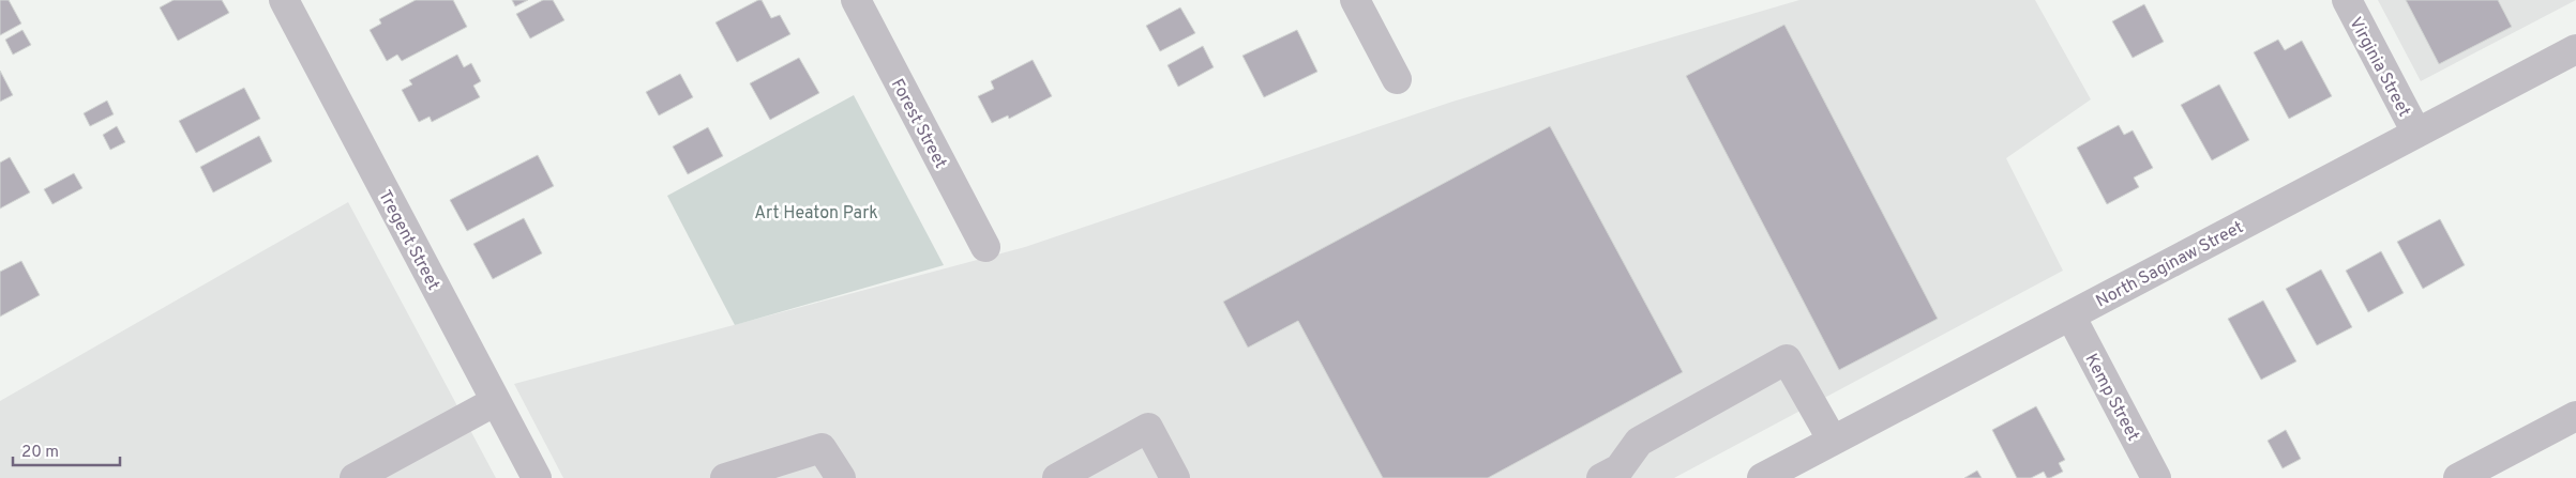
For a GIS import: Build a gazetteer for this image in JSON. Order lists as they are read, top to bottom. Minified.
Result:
{"streets":{"street":["Virginia Street","Forest Street","Tregent Street","North Saginaw Street","Kemp Street"]},"crossings":[["Virginia Street","North Saginaw Street"],["North Saginaw Street","Kemp Street"]],"parks":["Art Heaton Park"],"scale_bar":"20 m"}
